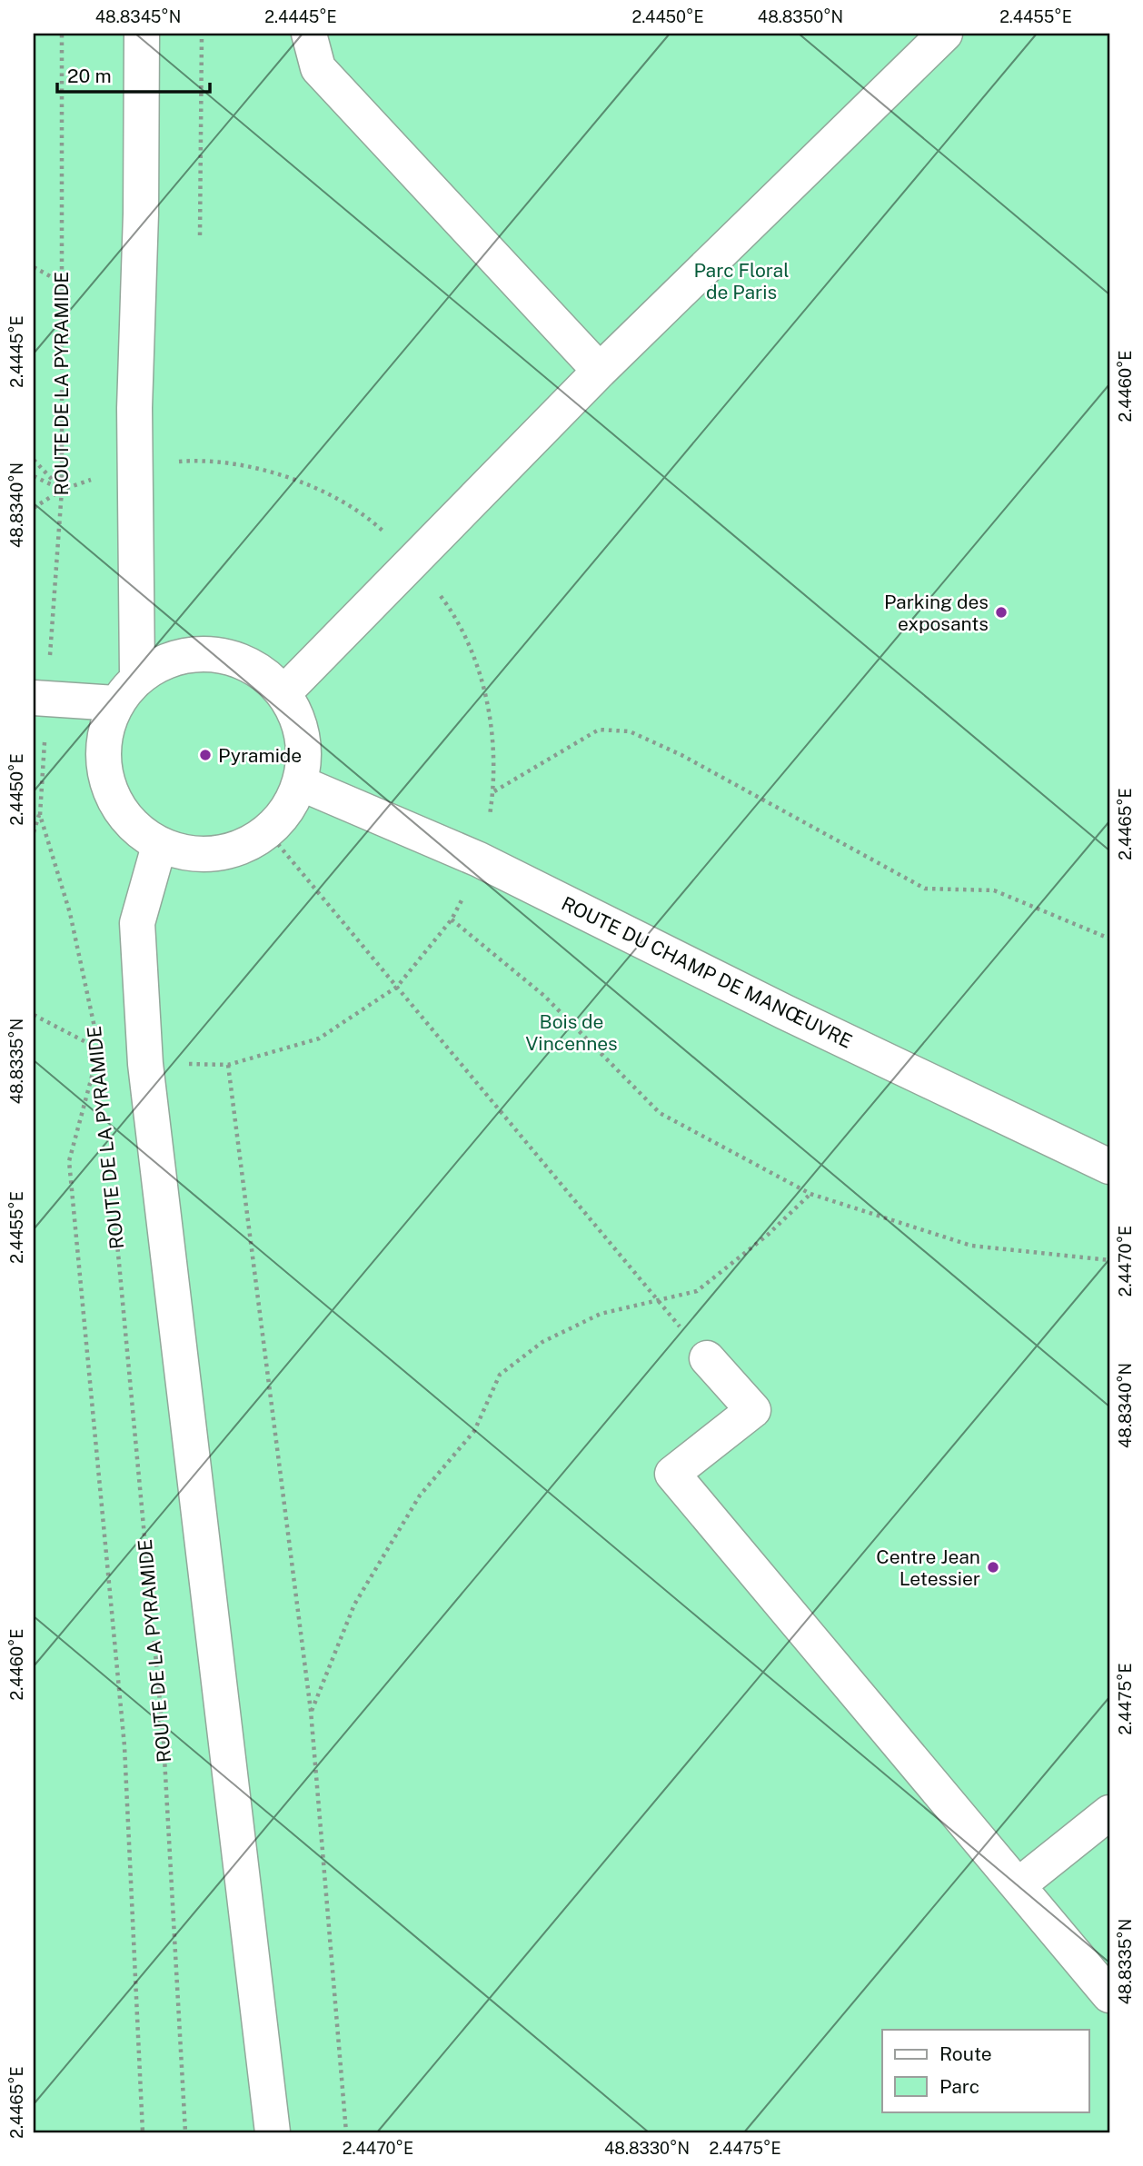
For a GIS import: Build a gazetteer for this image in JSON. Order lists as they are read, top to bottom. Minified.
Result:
{"streets":{"street":["ROUTE DU CHAMP DE MANŒUVRE"],"path":["ROUTE DE LA PYRAMIDE"]},"parks":["Parc Floral de Paris","Bois de Vincennes"],"places":["Parking des exposants","Pyramide","Centre Jean Letessier"],"legend":["Route","Parc"],"scale_bar":"20 m","coordinates":["48.8345°N","2.4445°E","2.4450°E","48.8350°N","2.4455°E","2.4460°E","48.8340°N","2.4465°E","48.8335°N","2.4470°E","2.4475°E","48.8330°N"]}
